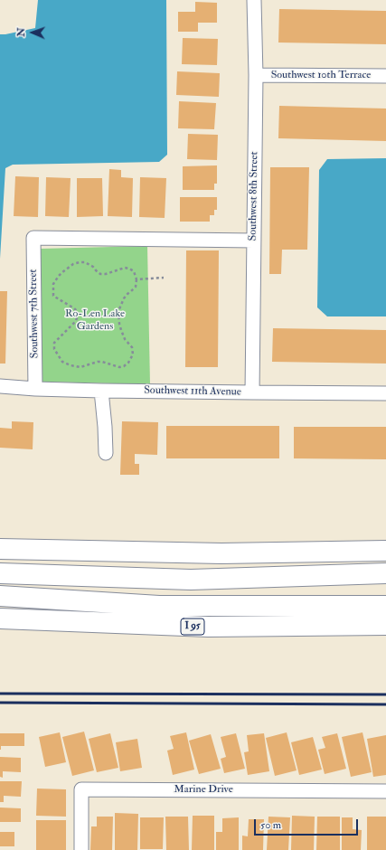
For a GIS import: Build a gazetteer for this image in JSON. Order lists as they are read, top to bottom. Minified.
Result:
{"streets":{"highway":["I 95"],"street":["Southwest 10th Terrace","Southwest 8th Street","Southwest 7th Street","Southwest 11th Avenue","Marine Drive"]},"crossings":[["Southwest 10th Terrace","Southwest 8th Street"],["Southwest 8th Street","Southwest 7th Street"],["Southwest 8th Street","Southwest 11th Avenue"],["Southwest 7th Street","Southwest 11th Avenue"]],"parks":["Ro-Len Lake Gardens"],"scale_bar":"50 m","north":"left"}
